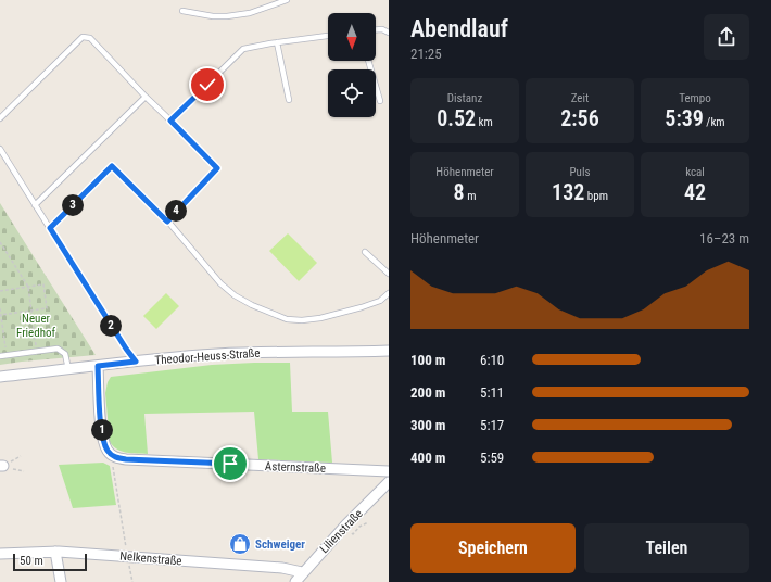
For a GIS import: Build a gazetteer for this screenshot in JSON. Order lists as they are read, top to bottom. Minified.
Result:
{"streets":{"street":["Theodor-Heuss-Straße","Asternstraße","Lilienstraße","Nelkenstraße"]},"crossings":[["Lilienstraße","Nelkenstraße"]],"parks":["Neuer Friedhof"],"places":{"shop":["Schweiger"]},"scale_bar":"50 m","north":"bottom","page":{"heading":["Abendlauf","21:25"],"stats":[["Distanz","0.52 km"],["Zeit","2:56"],["Tempo","5:39 /km"],["Höhenmeter","8 m"],["Puls","132 bpm"],["kcal","42"]],"pins":["3","4","2","1"],"chart":["Höhenmeter","16–23 m"],"list":[{"name":"100 m","note":"6:10"},{"name":"200 m","note":"5:11"},{"name":"300 m","note":"5:17"},{"name":"400 m","note":"5:59"}],"buttons":["Speichern","Teilen"],"scale":"50 m"}}
